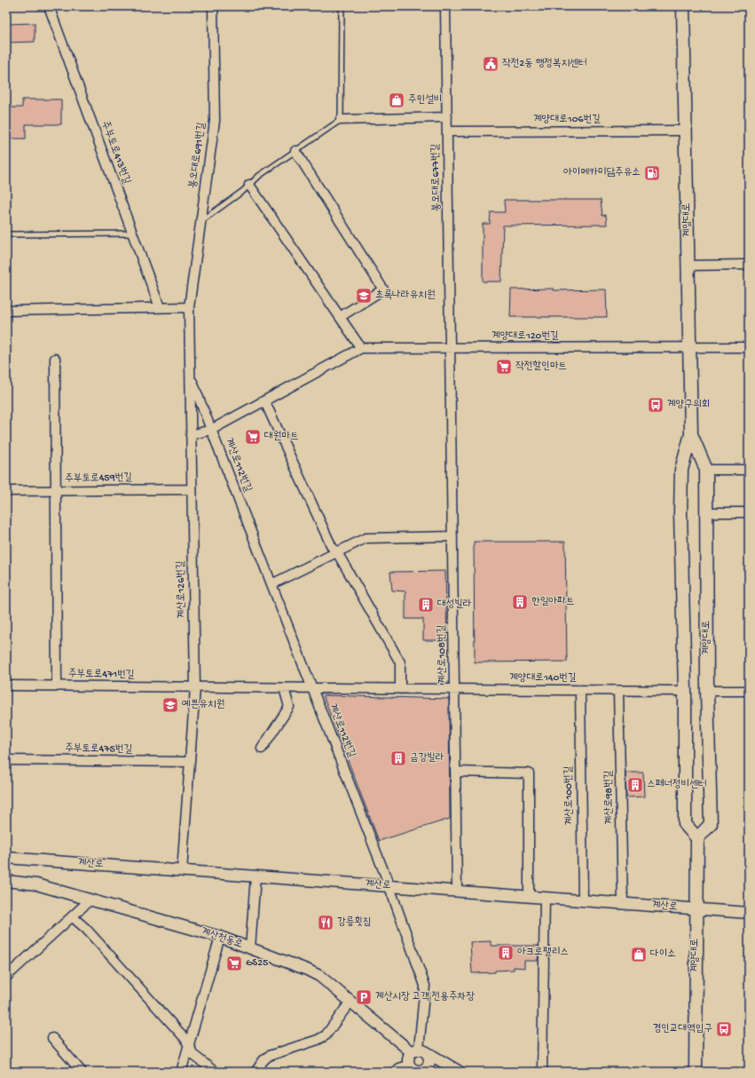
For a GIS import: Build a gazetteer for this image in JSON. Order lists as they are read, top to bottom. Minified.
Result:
{"streets":{"main road":["계양대로"],"street":["계양대로106번길","주부토로413번길","봉오대로691번길","봉오대로677번길","계양대로120번길","계산로112번길","주부토로459번길","계산로126번길","계산로108번길","주부토로471번길","계양대로140번길","주부토로475번길","계산로100번길","계산로98번길","계산로","계산천동로"]},"crossings":[["계양대로106번길","봉오대로677번길"],["계양대로106번길","계양대로"],["봉오대로691번길","계산로126번길"],["봉오대로677번길","계양대로120번길"],["봉오대로677번길","계산로108번길"],["계양대로","계양대로120번길"],["계양대로","계양대로140번길"],["계양대로","계산로"],["계양대로120번길","계산로112번길"],["계양대로120번길","계산로126번길"],["계양대로120번길","계산로108번길"],["계산로112번길","계산로126번길"],["계산로112번길","계양대로140번길"],["계산로112번길","계산로"],["계산로112번길","계산천동로"],["주부토로459번길","계산로126번길"],["계산로126번길","주부토로471번길"],["계산로126번길","계양대로140번길"],["계산로126번길","주부토로475번길"],["계산로126번길","계산로"],["계산로108번길","계양대로140번길"],["계산로108번길","계산로"],["주부토로471번길","계양대로140번길"],["계양대로140번길","계산로100번길"],["계양대로140번길","계산로98번길"],["계산로100번길","계산로"],["계산로98번길","계산로"]],"places":{"public building":["작전2동 행정복지센터"],"shop":["주민설비","다이소"],"fuel station":["아이메카미담주유소"],"school or university":["초록나라유치원","예쁜유치원"],"supermarket":["작전할인마트","대원마트","GS25"],"bus stop":["계양구의회","경인교대역입구"],"building":["한일아파트","대성빌라","금강빌라","스페너정비센터","아크로팰리스"],"restaurant":["강릉횟집"],"parking":["계산시장 고객 전용주차장"]}}
